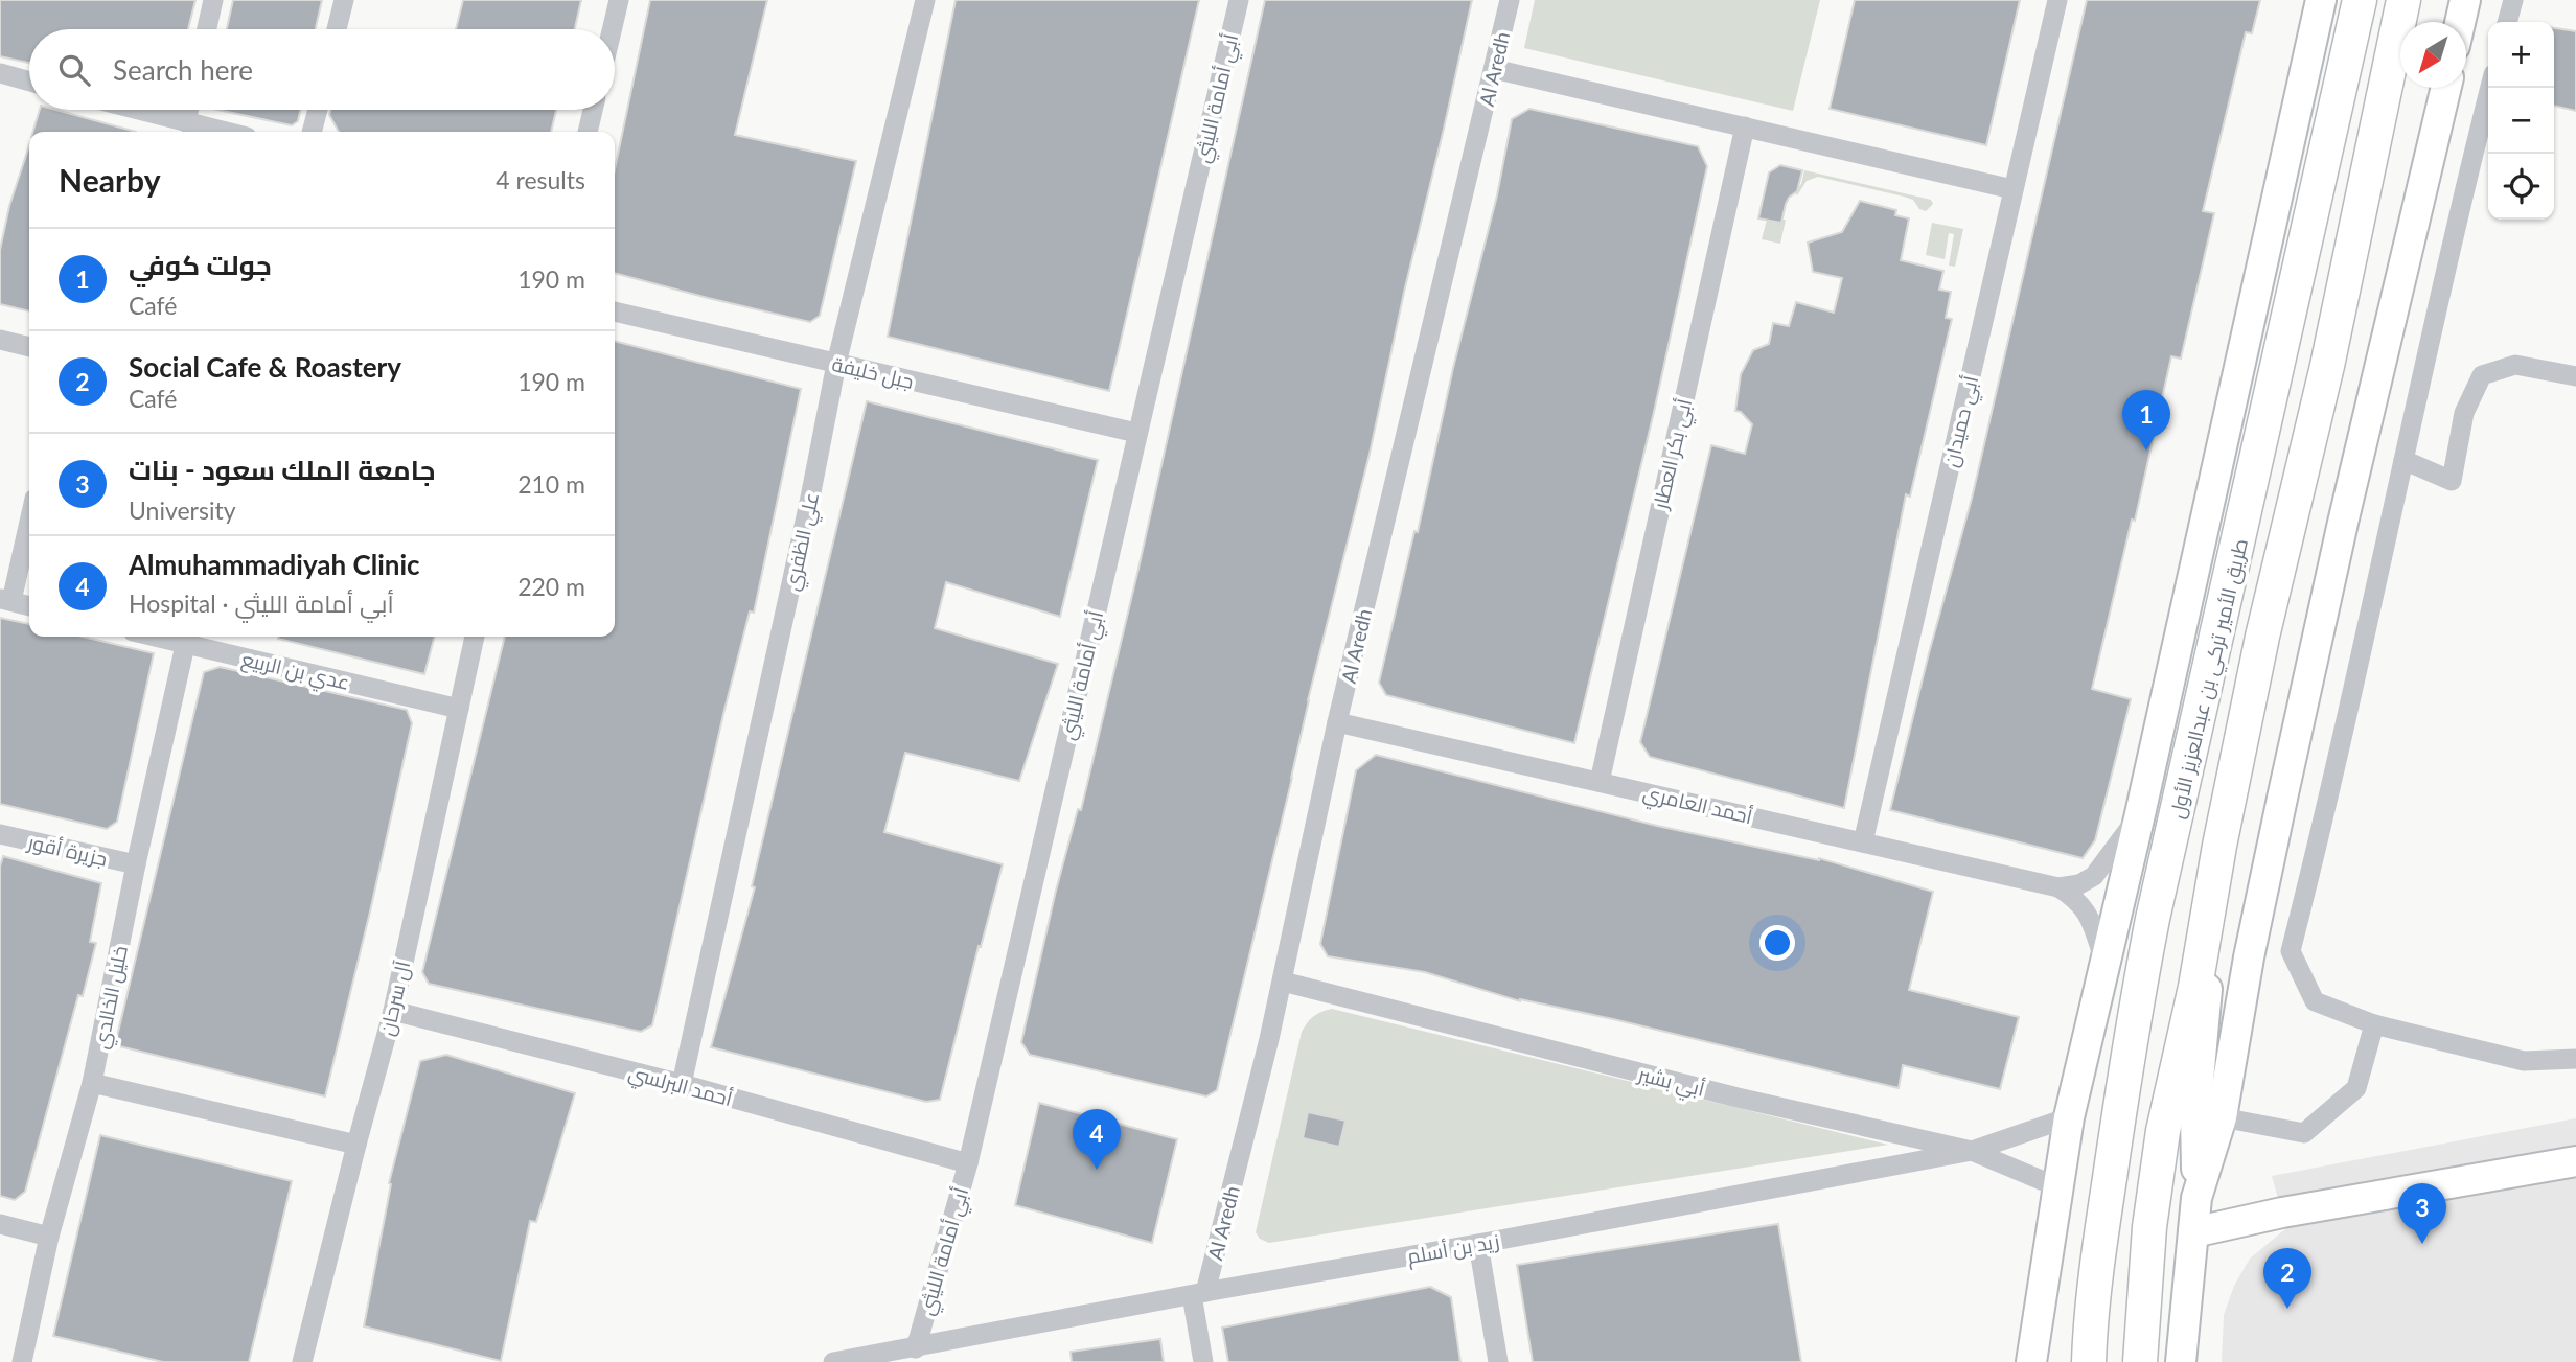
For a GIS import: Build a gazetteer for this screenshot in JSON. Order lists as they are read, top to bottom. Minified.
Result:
{"streets":{"main road":["طريق الأمير تركي بن عبدالعزيز الأول"],"street":["Al Aredh","أبي أمامة الليثي","جبل خليفة","أبي حميدان","أبي بكر العطار","علي الظفري","عدي بن الربيع","أحمد العامري","جزيرة أقور","خليل الخالدي","آل سرحان","أبي بشير","أحمد البرلسي","زيد بن أسلم"]},"crossings":[["Al Aredh","أحمد العامري"],["Al Aredh","أبي بشير"],["Al Aredh","زيد بن أسلم"],["أبي أمامة الليثي","جبل خليفة"],["أبي أمامة الليثي","أحمد البرلسي"],["أبي أمامة الليثي","زيد بن أسلم"],["جبل خليفة","علي الظفري"],["أبي حميدان","أحمد العامري"],["أبي بكر العطار","أحمد العامري"],["علي الظفري","أحمد البرلسي"],["عدي بن الربيع","خليل الخالدي"],["عدي بن الربيع","آل سرحان"],["جزيرة أقور","خليل الخالدي"],["آل سرحان","أحمد البرلسي"],["أبي بشير","زيد بن أسلم"]],"north":"bottom left","page":{"map_buttons":["+","−"],"search":"Search here","heading":["Nearby","4 results"],"list":[{"mark":"1","name":"جولت كوفي","note":"Café","value":"190 m"},{"mark":"2","name":"Social Cafe & Roastery","note":"Café","value":"190 m"},{"mark":"3","name":"جامعة الملك سعود - بنات","note":"University","value":"210 m"},{"mark":"4","name":"Almuhammadiyah Clinic","note":"Hospital · أبي أمامة الليثي","value":"220 m"}],"pins":["1","4","3","2"]}}
